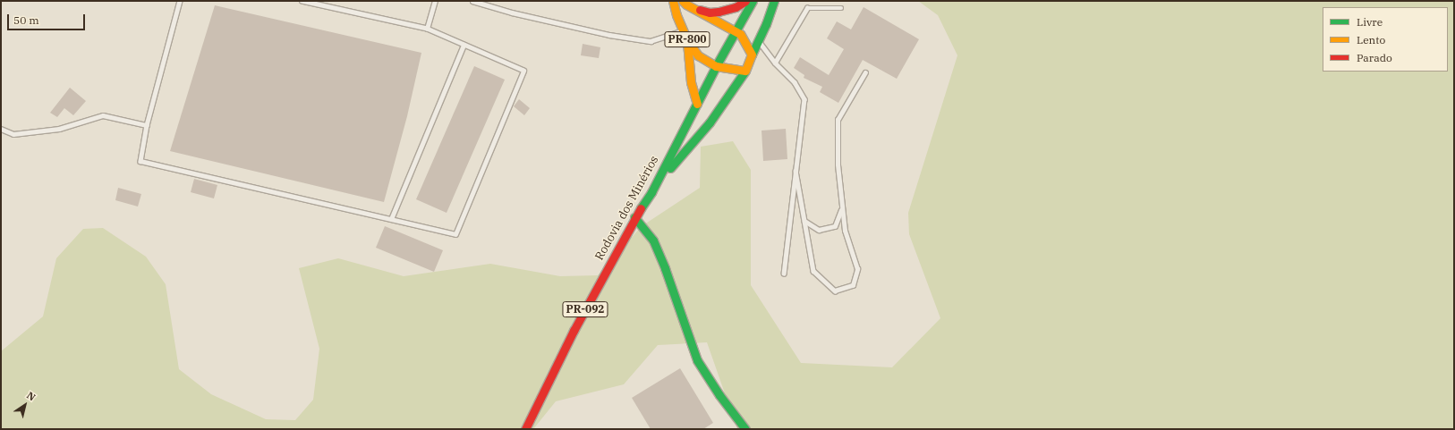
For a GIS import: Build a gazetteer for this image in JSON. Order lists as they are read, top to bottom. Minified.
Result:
{"streets":{"main road":["PR-800","Rodovia dos Minérios","PR-092"]},"crossings":[["PR-800","Rodovia dos Minérios"]],"legend":["Livre","Lento","Parado"],"scale_bar":"50 m","north":"top right"}
